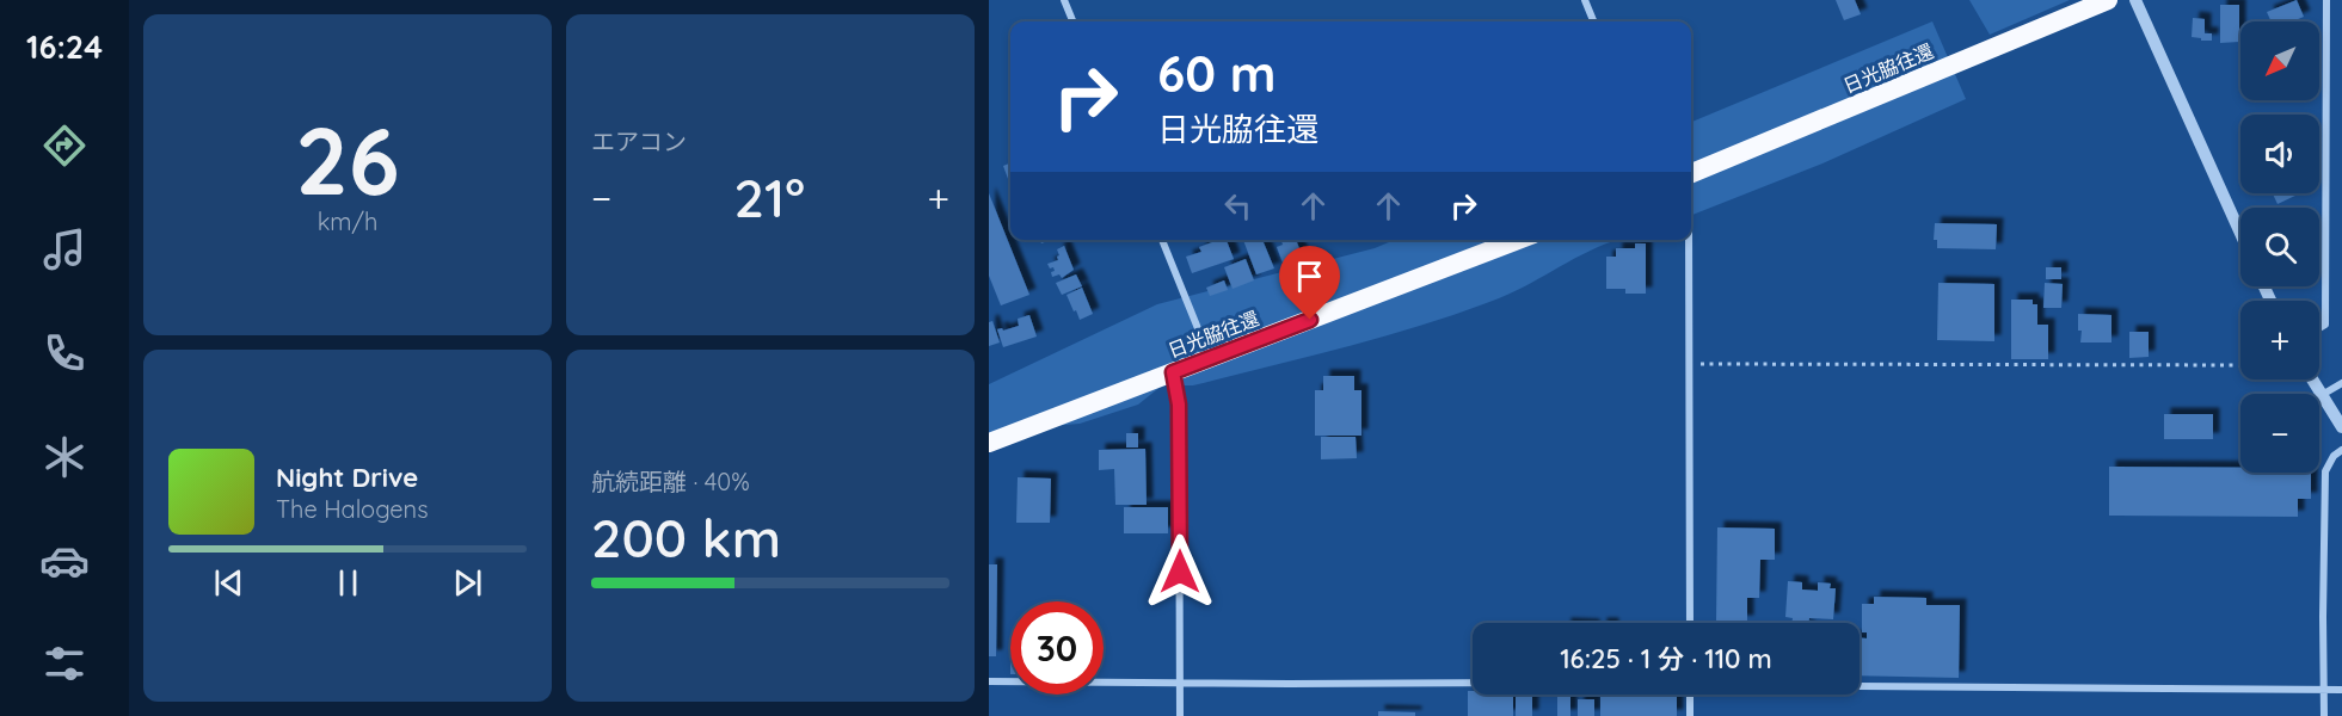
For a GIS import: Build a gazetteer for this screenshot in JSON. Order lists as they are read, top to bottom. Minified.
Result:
{"streets":{"highway":["日光脇往還"]},"north":"bottom left","page":{"tabs":"16:24","tile":[["26","km/h"],"エアコン",["航続距離 · 40%","200 km"]],"map_buttons":["+","−"],"turn":["60 m","日光脇往還"],"heat":["−","21°","+"],"song":["Night Drive","The Halogens"],"limit":"30","trip":"16:25 · 1 分 · 110 m"}}
